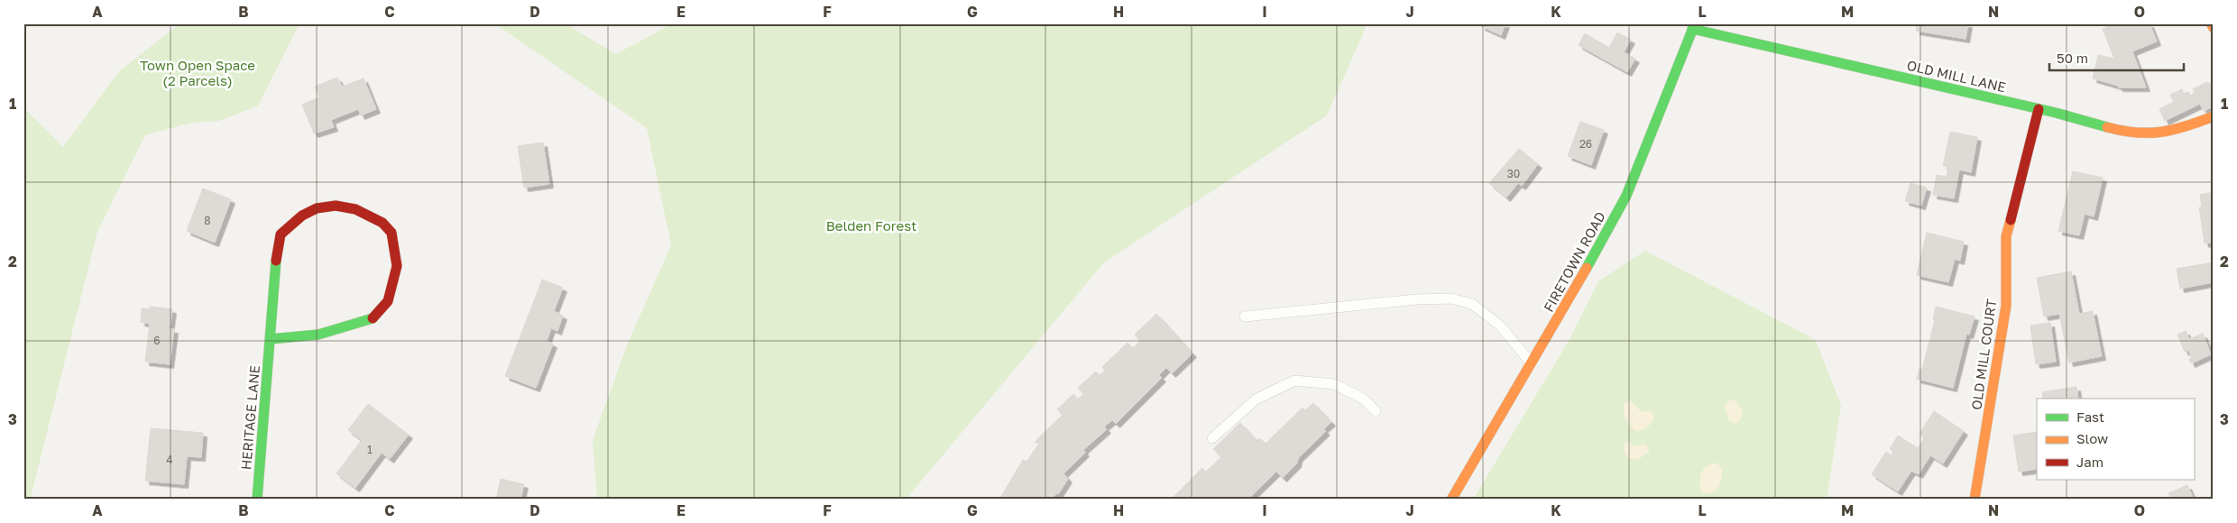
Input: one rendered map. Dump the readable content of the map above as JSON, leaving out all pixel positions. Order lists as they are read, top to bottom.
{
  "streets": {
    "street": [
      "OLD MILL LANE",
      "FIRETOWN ROAD",
      "OLD MILL COURT",
      "HERITAGE LANE"
    ]
  },
  "crossings": [
    ["OLD MILL LANE", "FIRETOWN ROAD"],
    ["OLD MILL LANE", "OLD MILL COURT"]
  ],
  "parks": ["Town Open Space (2 Parcels)", "Belden Forest"],
  "house_numbers": [
    "26",
    "30",
    "8",
    "6",
    "1",
    "4"
  ],
  "legend": ["Fast", "Slow", "Jam"],
  "scale_bar": "50 m",
  "grid": {
    "columns": [
      "A",
      "B",
      "C",
      "D",
      "E",
      "F",
      "G",
      "H",
      "I",
      "J",
      "K",
      "L",
      "M",
      "N",
      "O"
    ],
    "rows": ["1", "2", "3"]
  }
}
